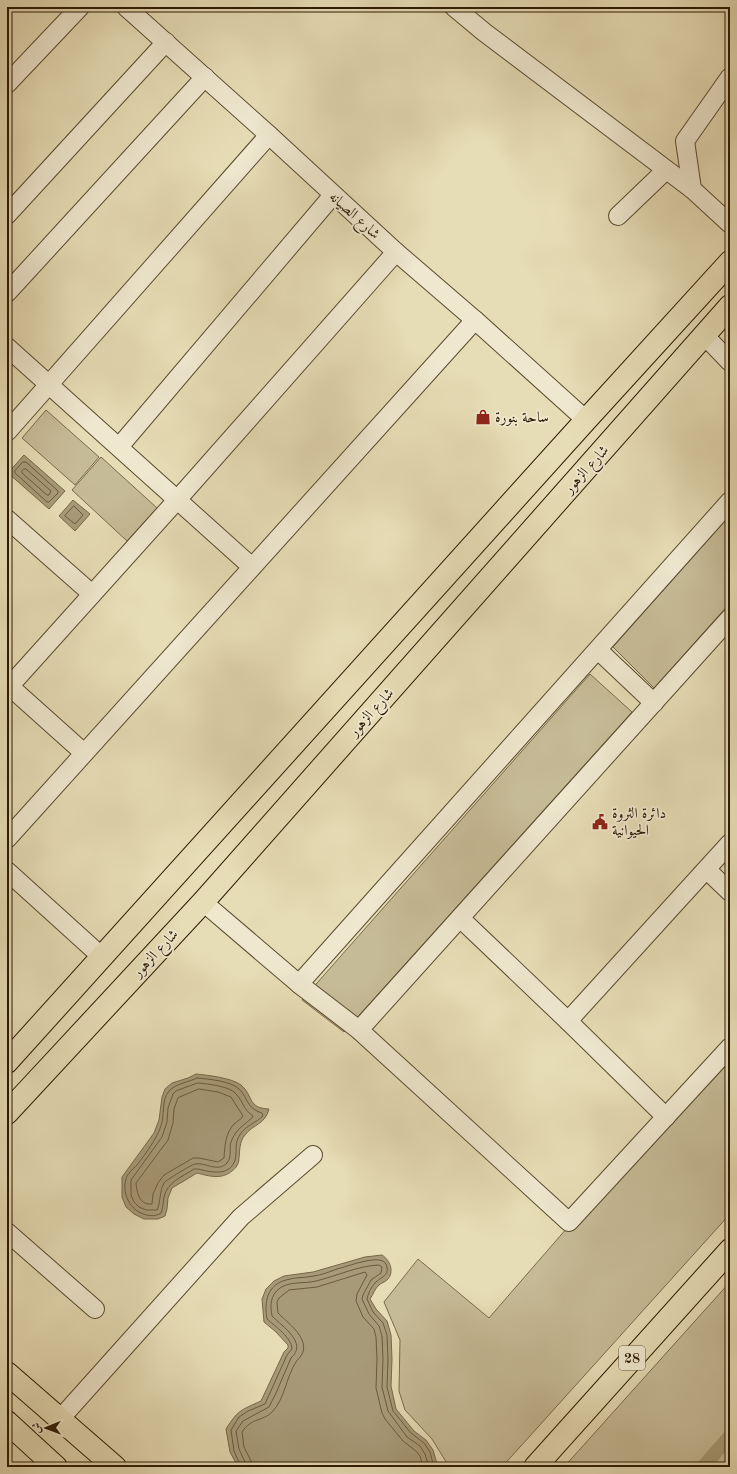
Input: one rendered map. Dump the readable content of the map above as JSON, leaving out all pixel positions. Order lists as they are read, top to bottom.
{
  "streets": {
    "main road": ["شارع الزهور", "28"],
    "street": ["شارع الصيانه"]
  },
  "places": {
    "shop": ["ساحة بنورة"],
    "public building": ["دائرة الثروة الحيوانية"]
  },
  "north": "left"
}
